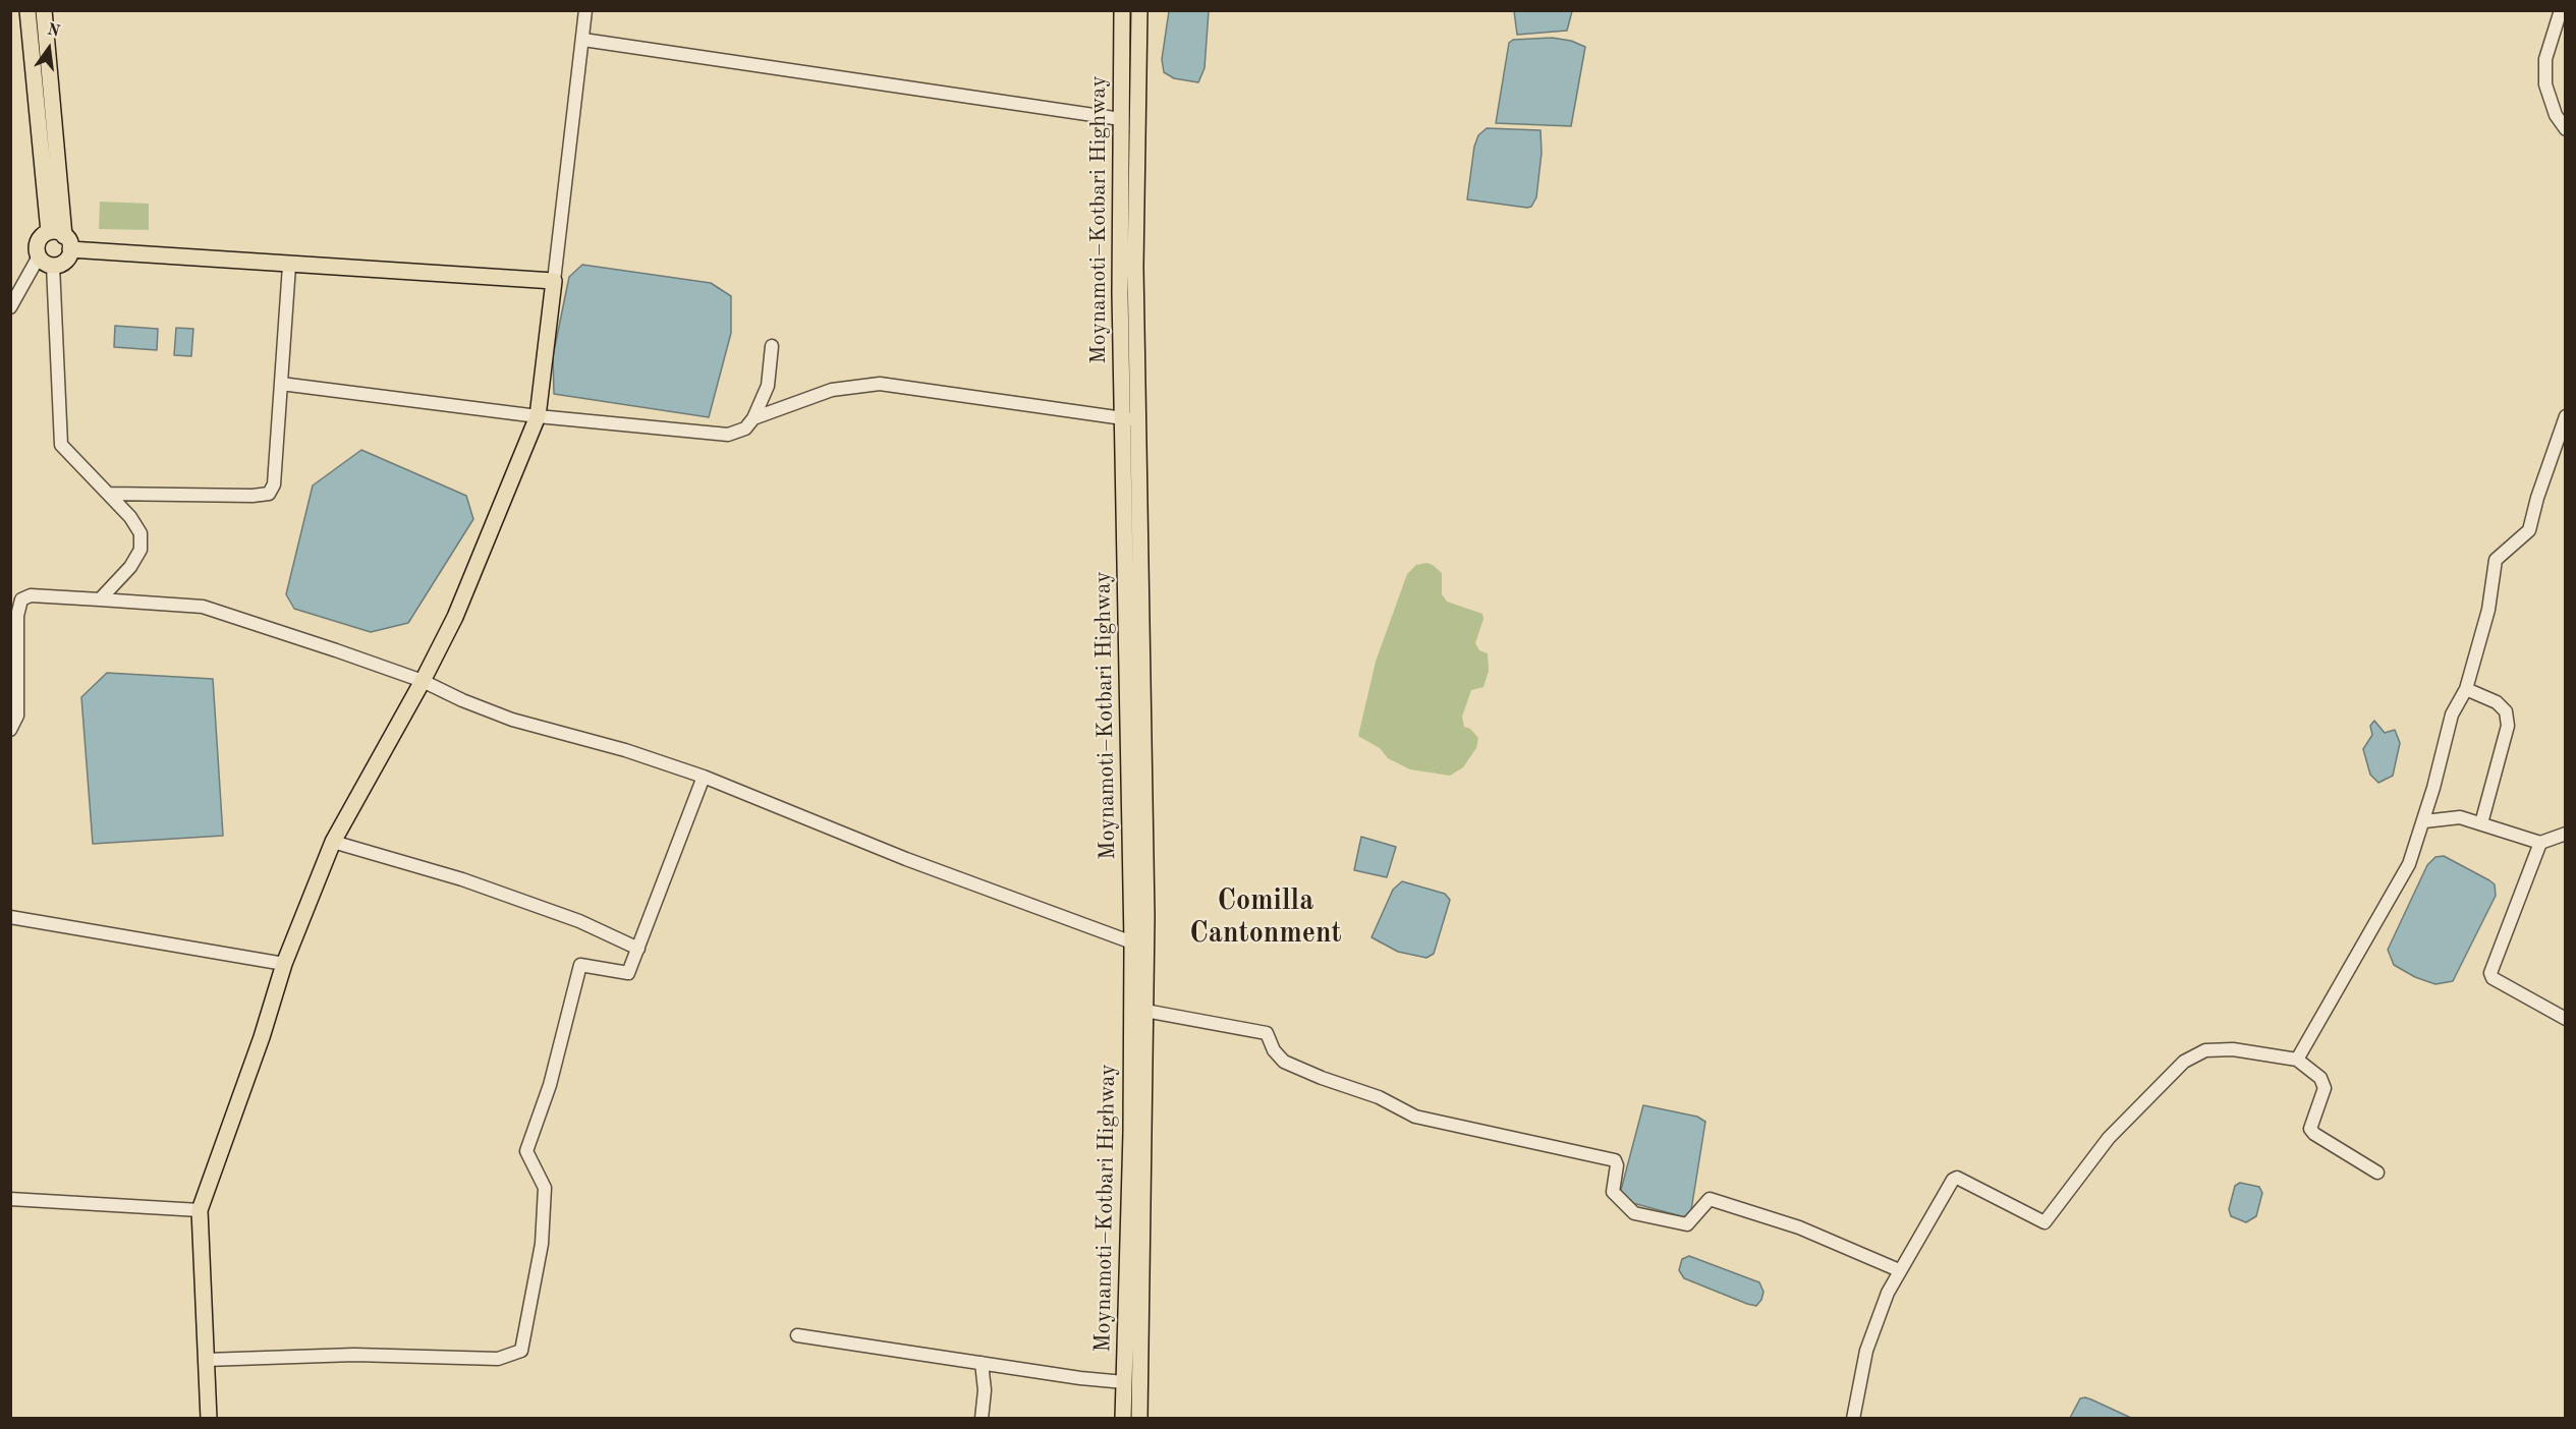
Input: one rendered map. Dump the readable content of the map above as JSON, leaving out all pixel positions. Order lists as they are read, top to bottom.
{
  "streets": {
    "main road": ["Moynamoti–Kotbari Highway"]
  },
  "districts": ["Comilla Cantonment"],
  "north": "top"
}
